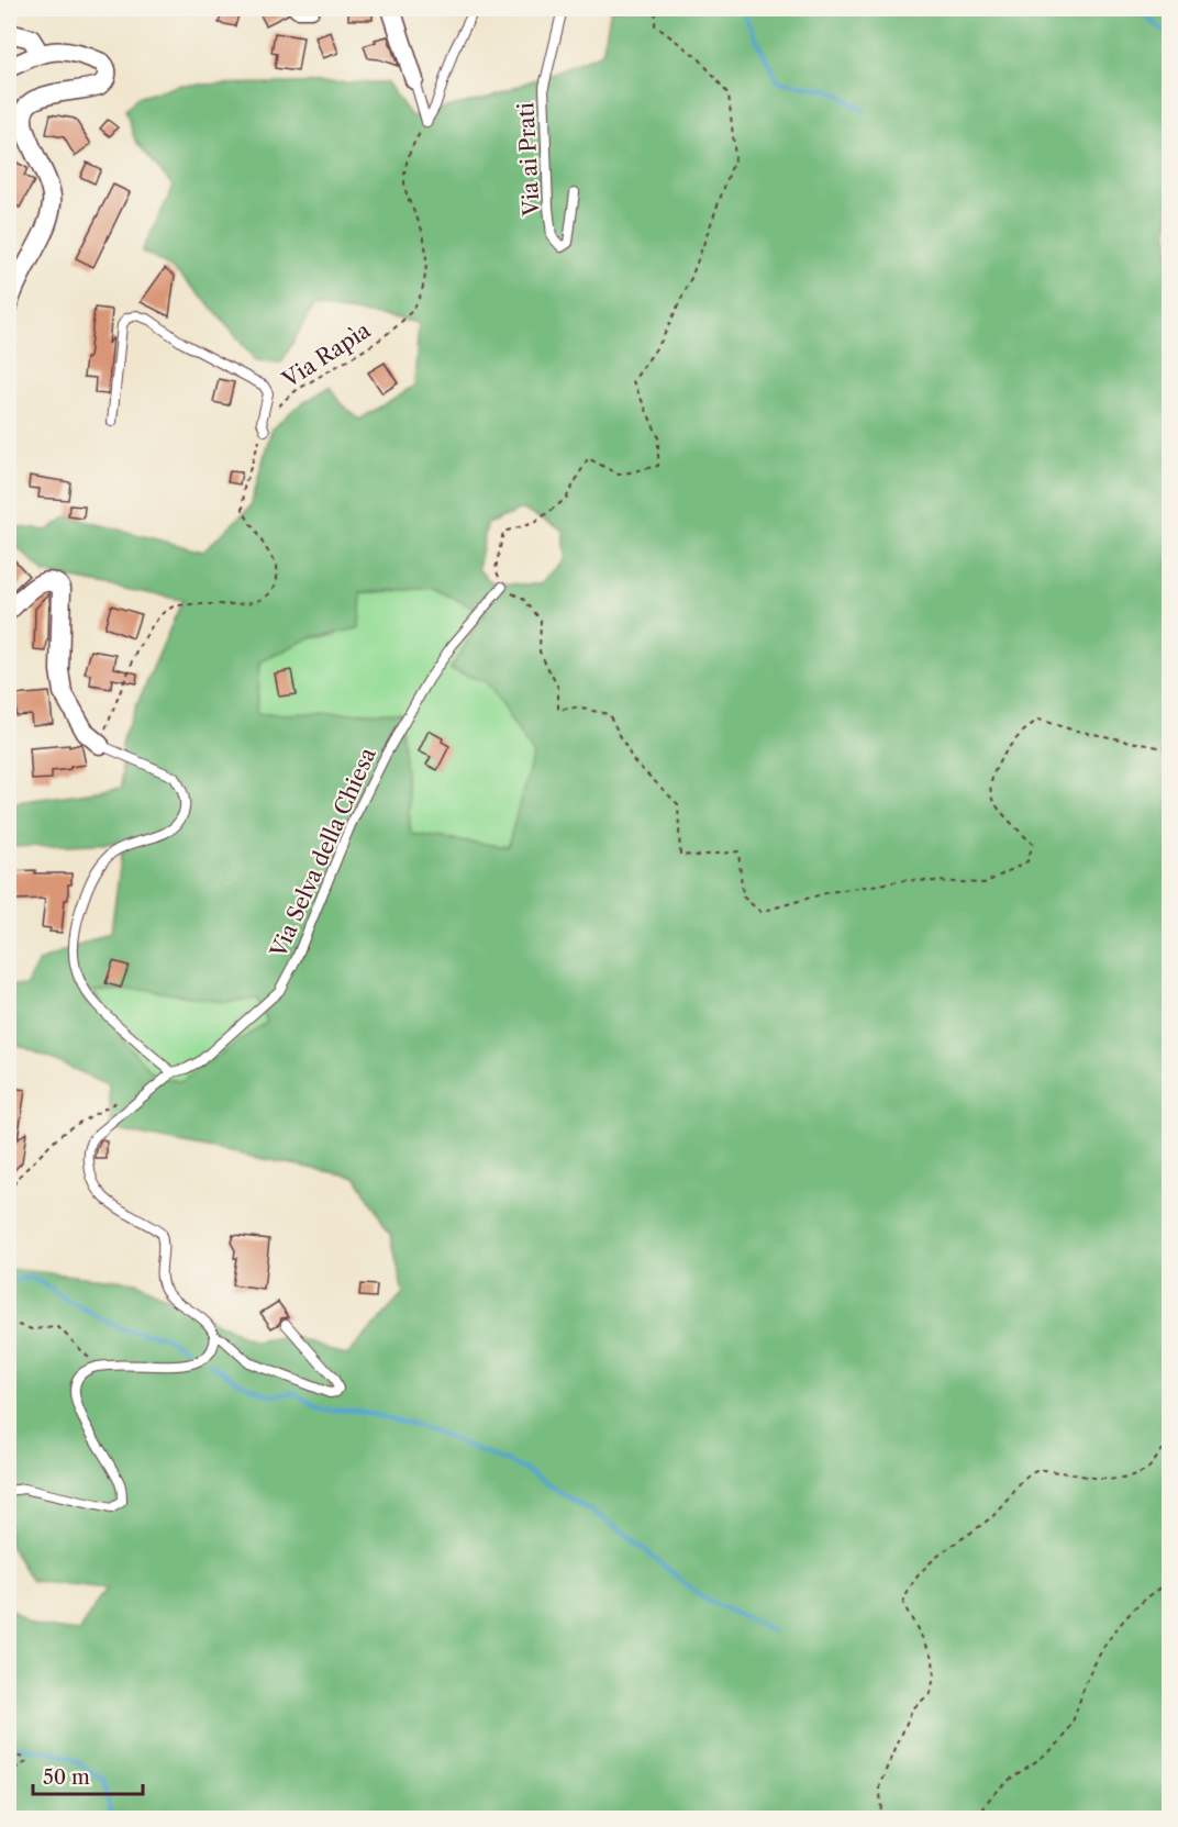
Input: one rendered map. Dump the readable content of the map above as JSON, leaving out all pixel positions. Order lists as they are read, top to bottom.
{
  "streets": {
    "lane": ["Via ai Prati", "Via Selva della Chiesa"],
    "path": ["Via Rapìa"]
  },
  "scale_bar": "50 m"
}
